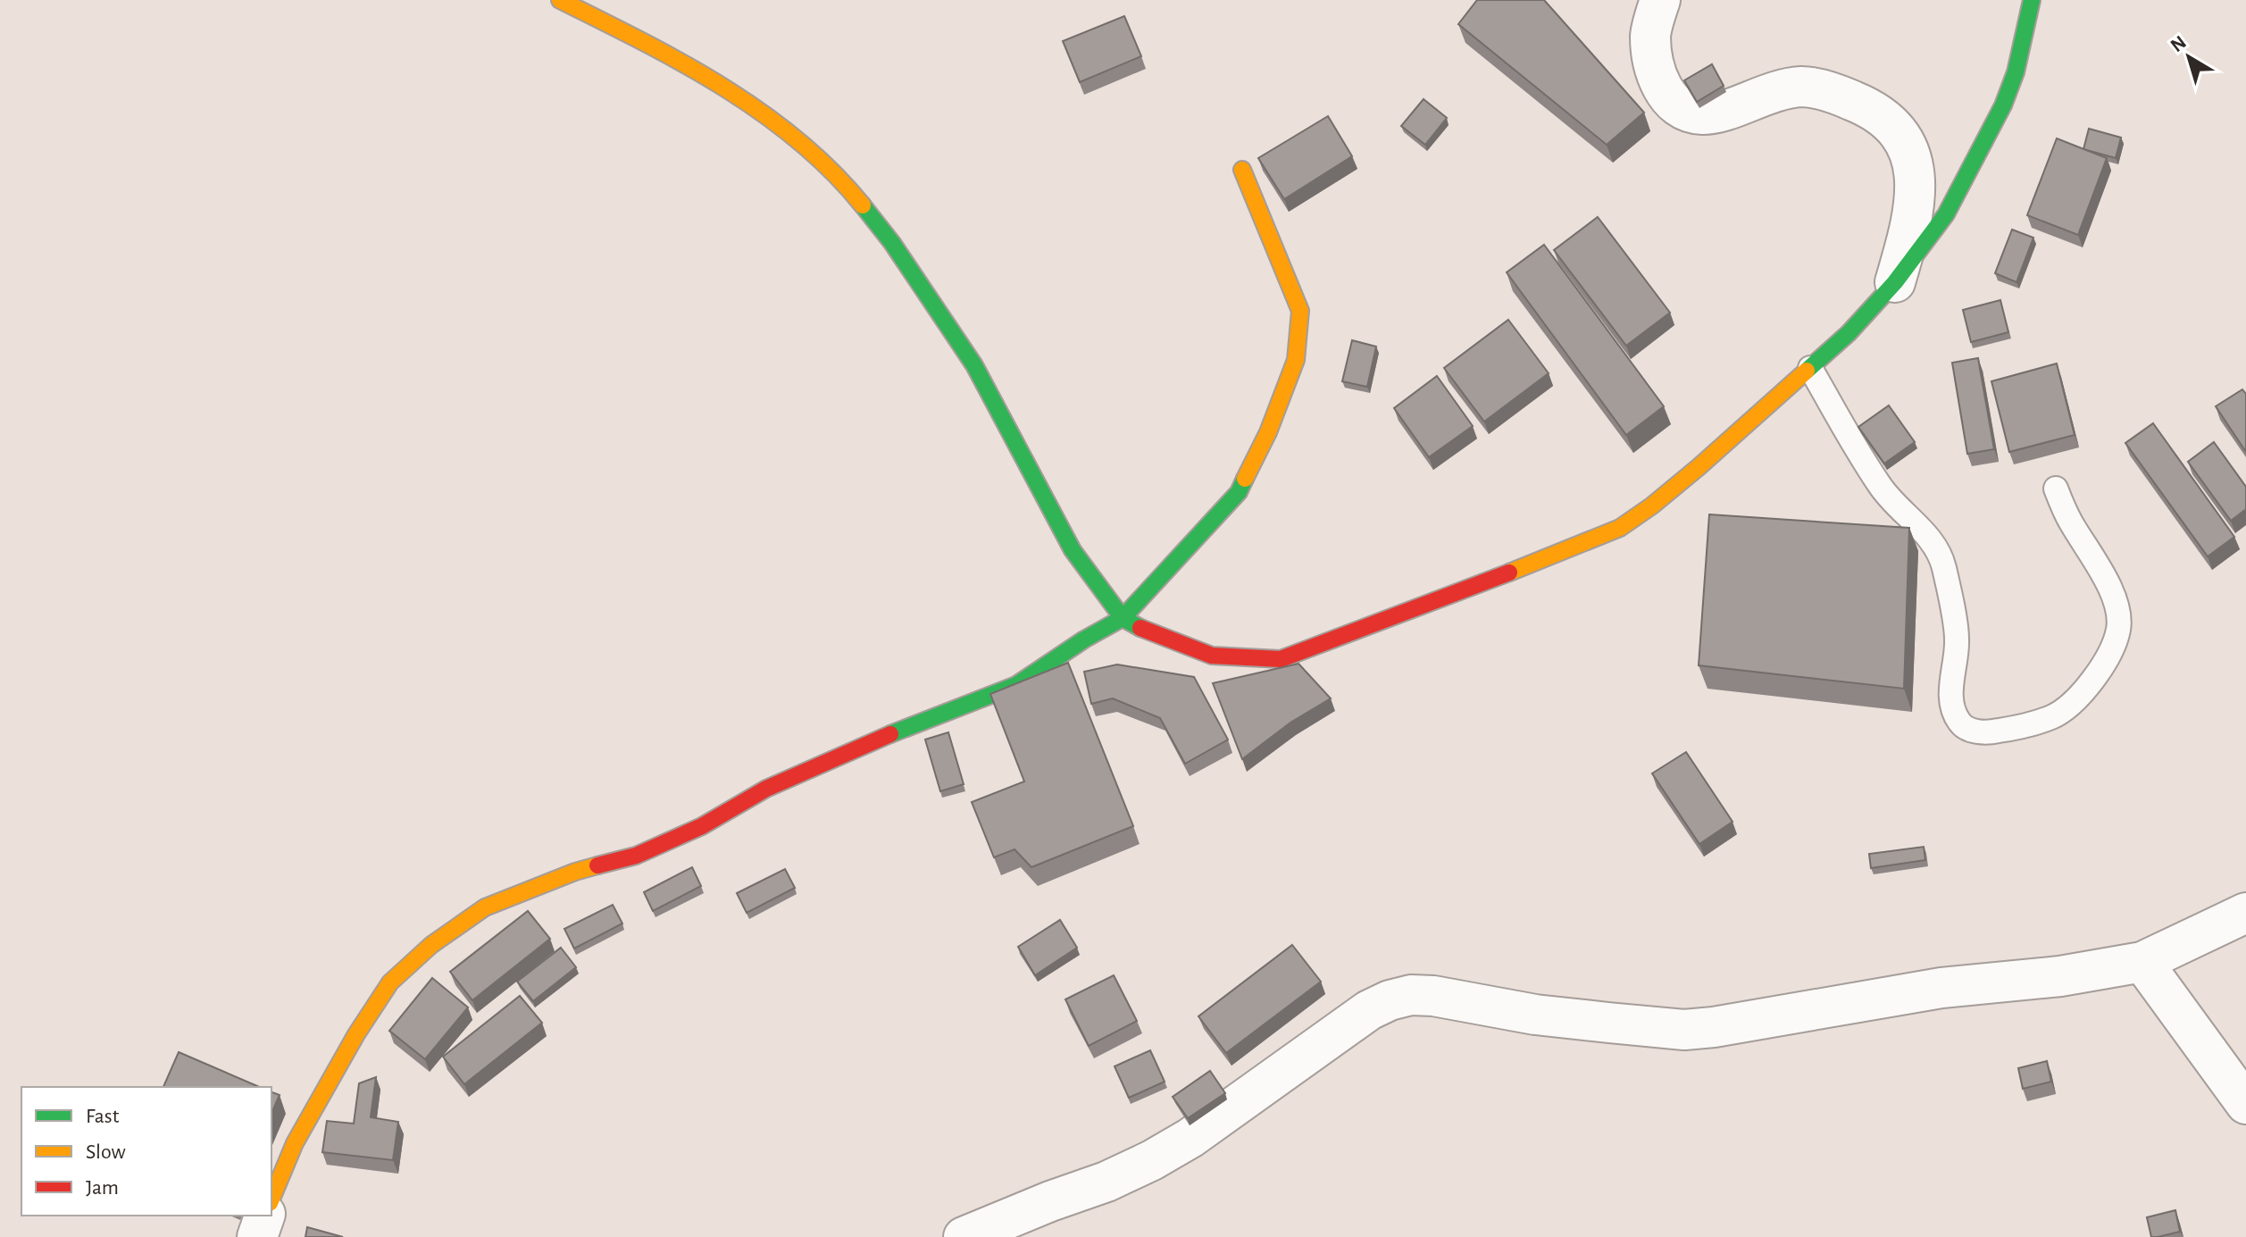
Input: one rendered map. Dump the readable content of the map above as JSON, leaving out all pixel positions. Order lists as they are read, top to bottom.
{
  "legend": ["Fast", "Slow", "Jam"],
  "north": "top left"
}
